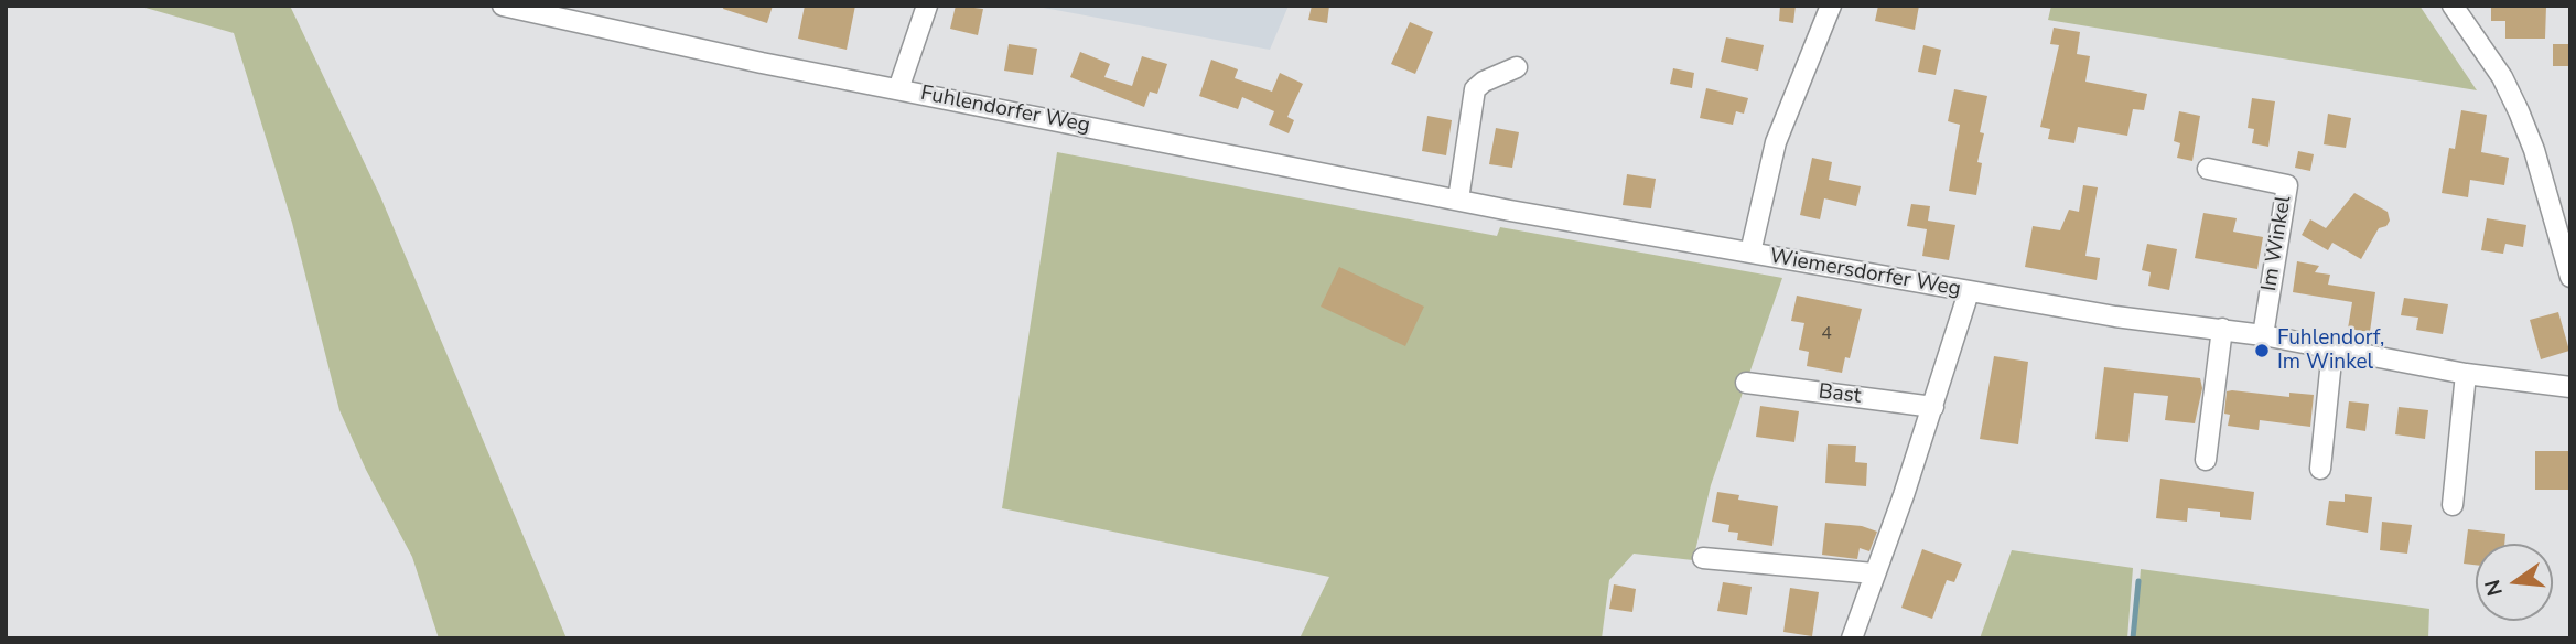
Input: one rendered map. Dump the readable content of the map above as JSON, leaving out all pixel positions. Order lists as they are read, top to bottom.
{
  "streets": {
    "street": [
      "Fuhlendorfer Weg",
      "Im Winkel",
      "Wiemersdorfer Weg",
      "Bast"
    ]
  },
  "crossings": [
    ["Fuhlendorfer Weg", "Wiemersdorfer Weg"],
    ["Im Winkel", "Wiemersdorfer Weg"]
  ],
  "places": ["Fuhlendorf, Im Winkel"],
  "house_numbers": ["4"],
  "north": "left"
}
